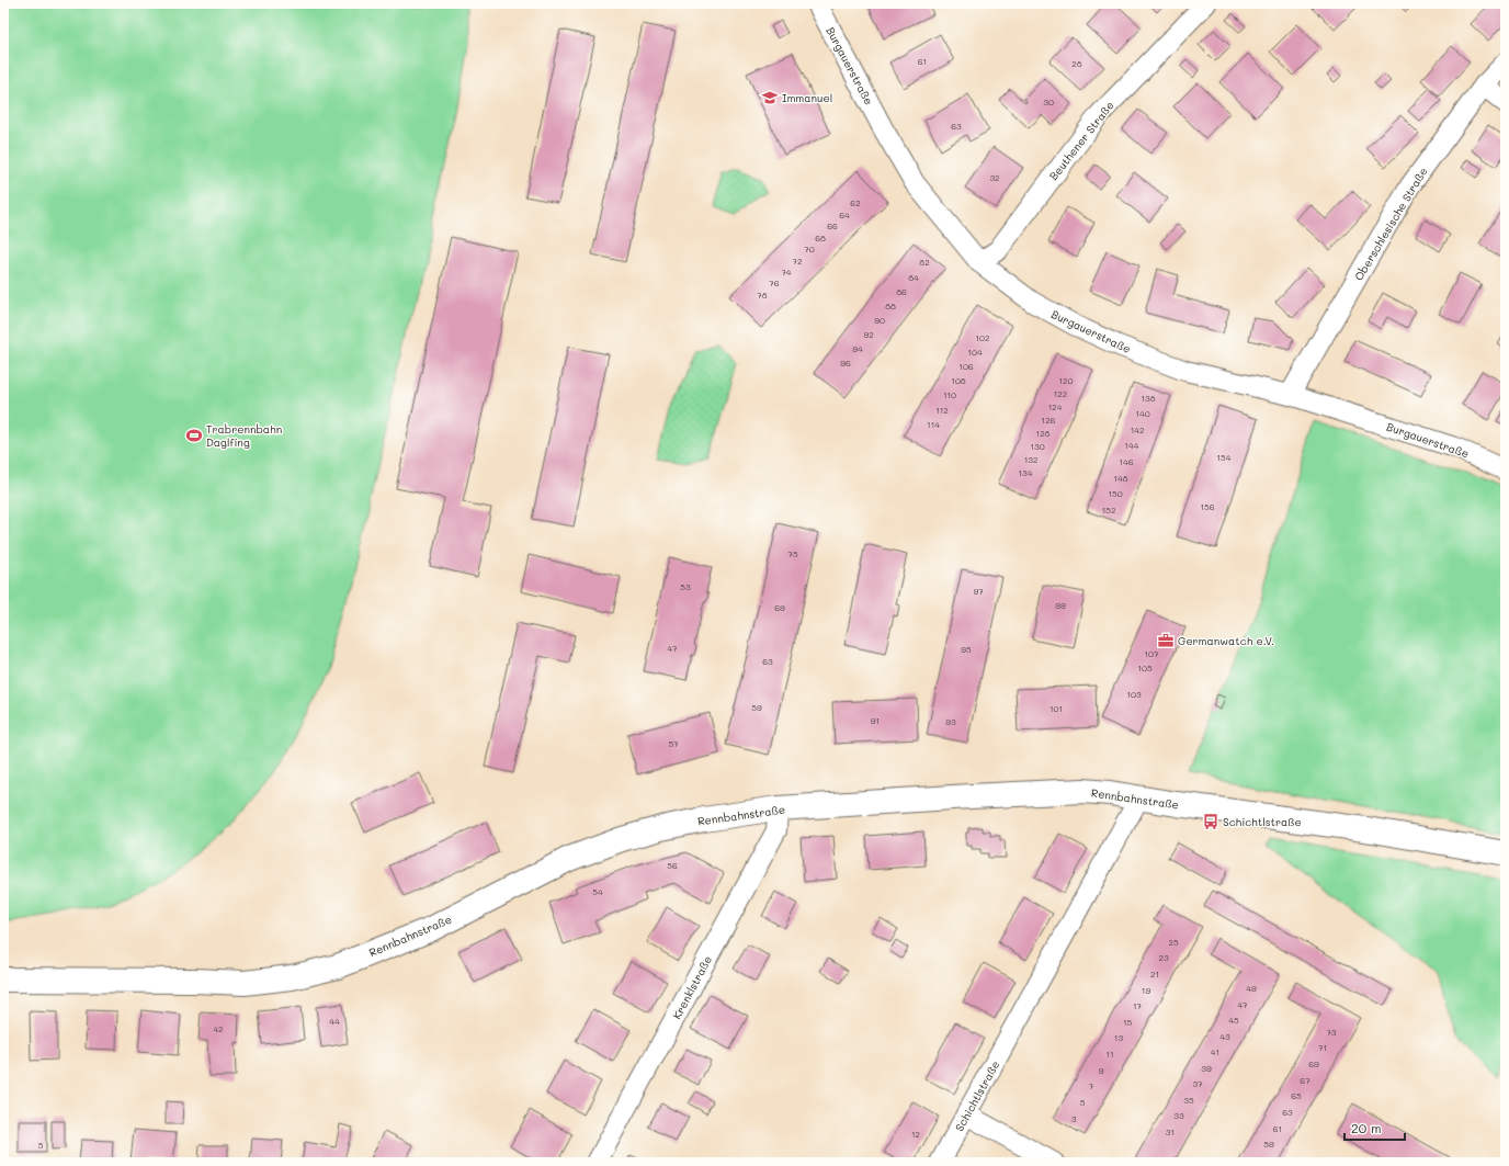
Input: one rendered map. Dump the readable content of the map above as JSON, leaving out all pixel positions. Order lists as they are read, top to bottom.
{
  "streets": {
    "street": [
      "Burgauerstraße",
      "Beuthener Straße",
      "Oberschlesische Straße",
      "Rennbahnstraße",
      "Krenklstraße",
      "Schichtlstraße"
    ]
  },
  "crossings": [
    ["Burgauerstraße", "Beuthener Straße"],
    ["Burgauerstraße", "Oberschlesische Straße"],
    ["Rennbahnstraße", "Krenklstraße"],
    ["Rennbahnstraße", "Schichtlstraße"]
  ],
  "places": {
    "school or university": ["Immanuel"],
    "sports": ["Trabrennbahn Daglfing"],
    "office": ["Germanwatch e.V."],
    "bus stop": ["Schichtlstraße"]
  },
  "house_numbers": [
    "61",
    "28",
    "30",
    "63",
    "32",
    "62",
    "64",
    "66",
    "68",
    "70",
    "72",
    "82",
    "74",
    "84",
    "76",
    "86",
    "78",
    "88",
    "90",
    "92",
    "102",
    "94",
    "104",
    "96",
    "106",
    "108",
    "120",
    "122",
    "110",
    "138",
    "124",
    "112",
    "140",
    "126",
    "114",
    "142",
    "128",
    "144",
    "130",
    "154",
    "132",
    "146",
    "134",
    "148",
    "150",
    "156",
    "152",
    "75",
    "53",
    "97",
    "99",
    "69",
    "47",
    "95",
    "107",
    "63",
    "105",
    "103",
    "59",
    "101",
    "91",
    "93",
    "57",
    "56",
    "54",
    "25",
    "23",
    "21",
    "49",
    "19",
    "47",
    "17",
    "45",
    "44",
    "15",
    "42",
    "73",
    "43",
    "13",
    "71",
    "41",
    "11",
    "69",
    "39",
    "9",
    "67",
    "37",
    "7",
    "65",
    "35",
    "5",
    "63",
    "33",
    "3",
    "61",
    "31",
    "12",
    "59",
    "5"
  ],
  "scale_bar": "20 m"
}
